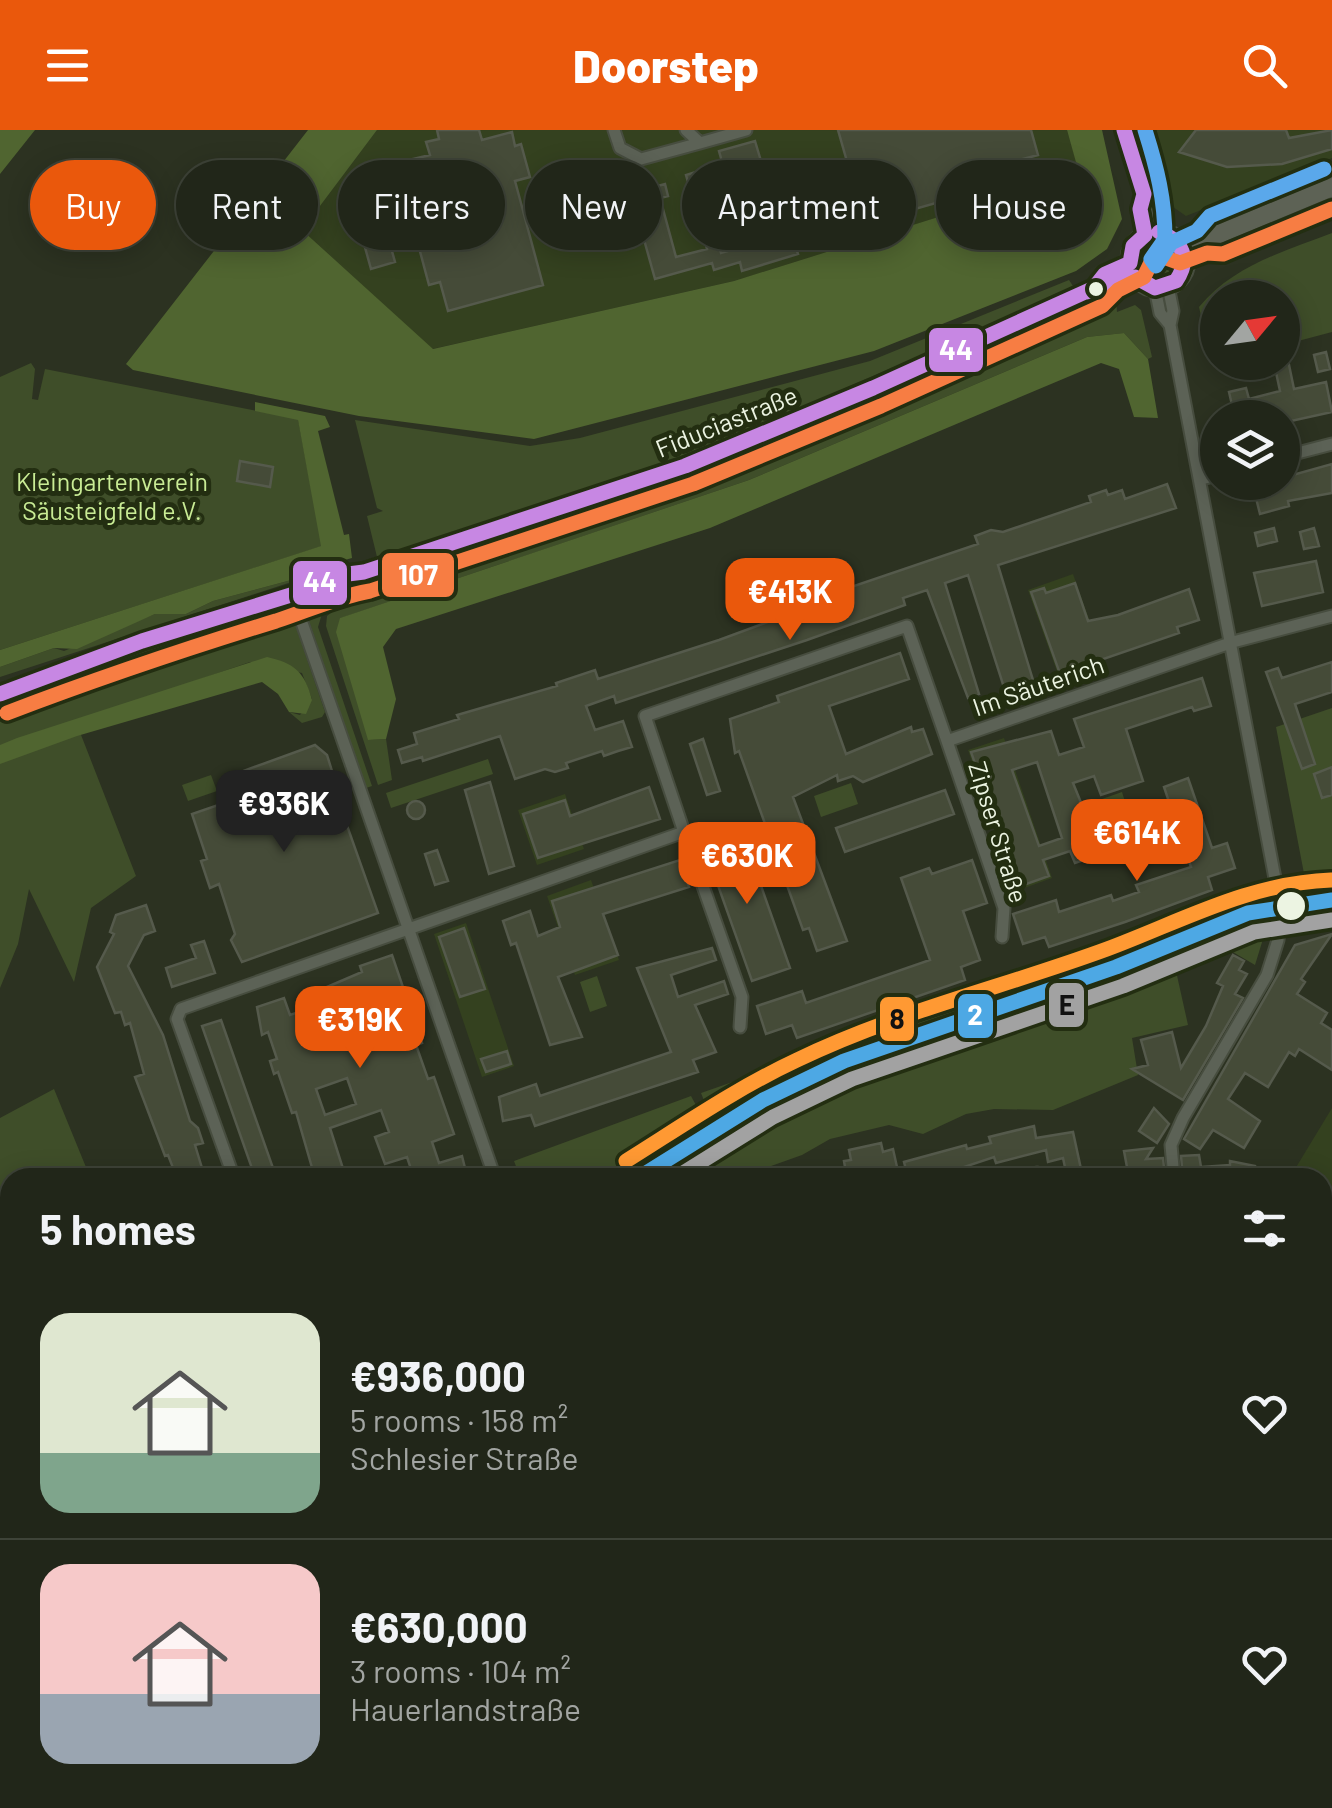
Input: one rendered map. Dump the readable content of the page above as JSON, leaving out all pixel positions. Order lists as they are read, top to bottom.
{
  "streets": {
    "main road": ["Fiduciastraße"],
    "street": ["Im Säuterich", "Zipser Straße"]
  },
  "crossings": [
    ["Im Säuterich", "Zipser Straße"]
  ],
  "parks": ["Kleingartenverein Säusteigfeld e.V."],
  "lines": [
    "transit line 44",
    "transit line 107",
    "transit line 8",
    "transit line 2",
    "transit line E"
  ],
  "north": "top right",
  "page": {
    "header": "Doorstep",
    "chip": [
      "Buy",
      "Rent",
      "Filters",
      "New",
      "Apartment",
      "House"
    ],
    "price": [
      "€413K",
      "€936K",
      "€614K",
      "€630K",
      "€319K"
    ],
    "heading": "5 homes",
    "list": [
      {
        "name": "€936,000",
        "note": "5 rooms · 158 m² · Schlesier Straße"
      },
      {
        "name": "€630,000",
        "note": "3 rooms · 104 m² · Hauerlandstraße"
      }
    ]
  }
}
